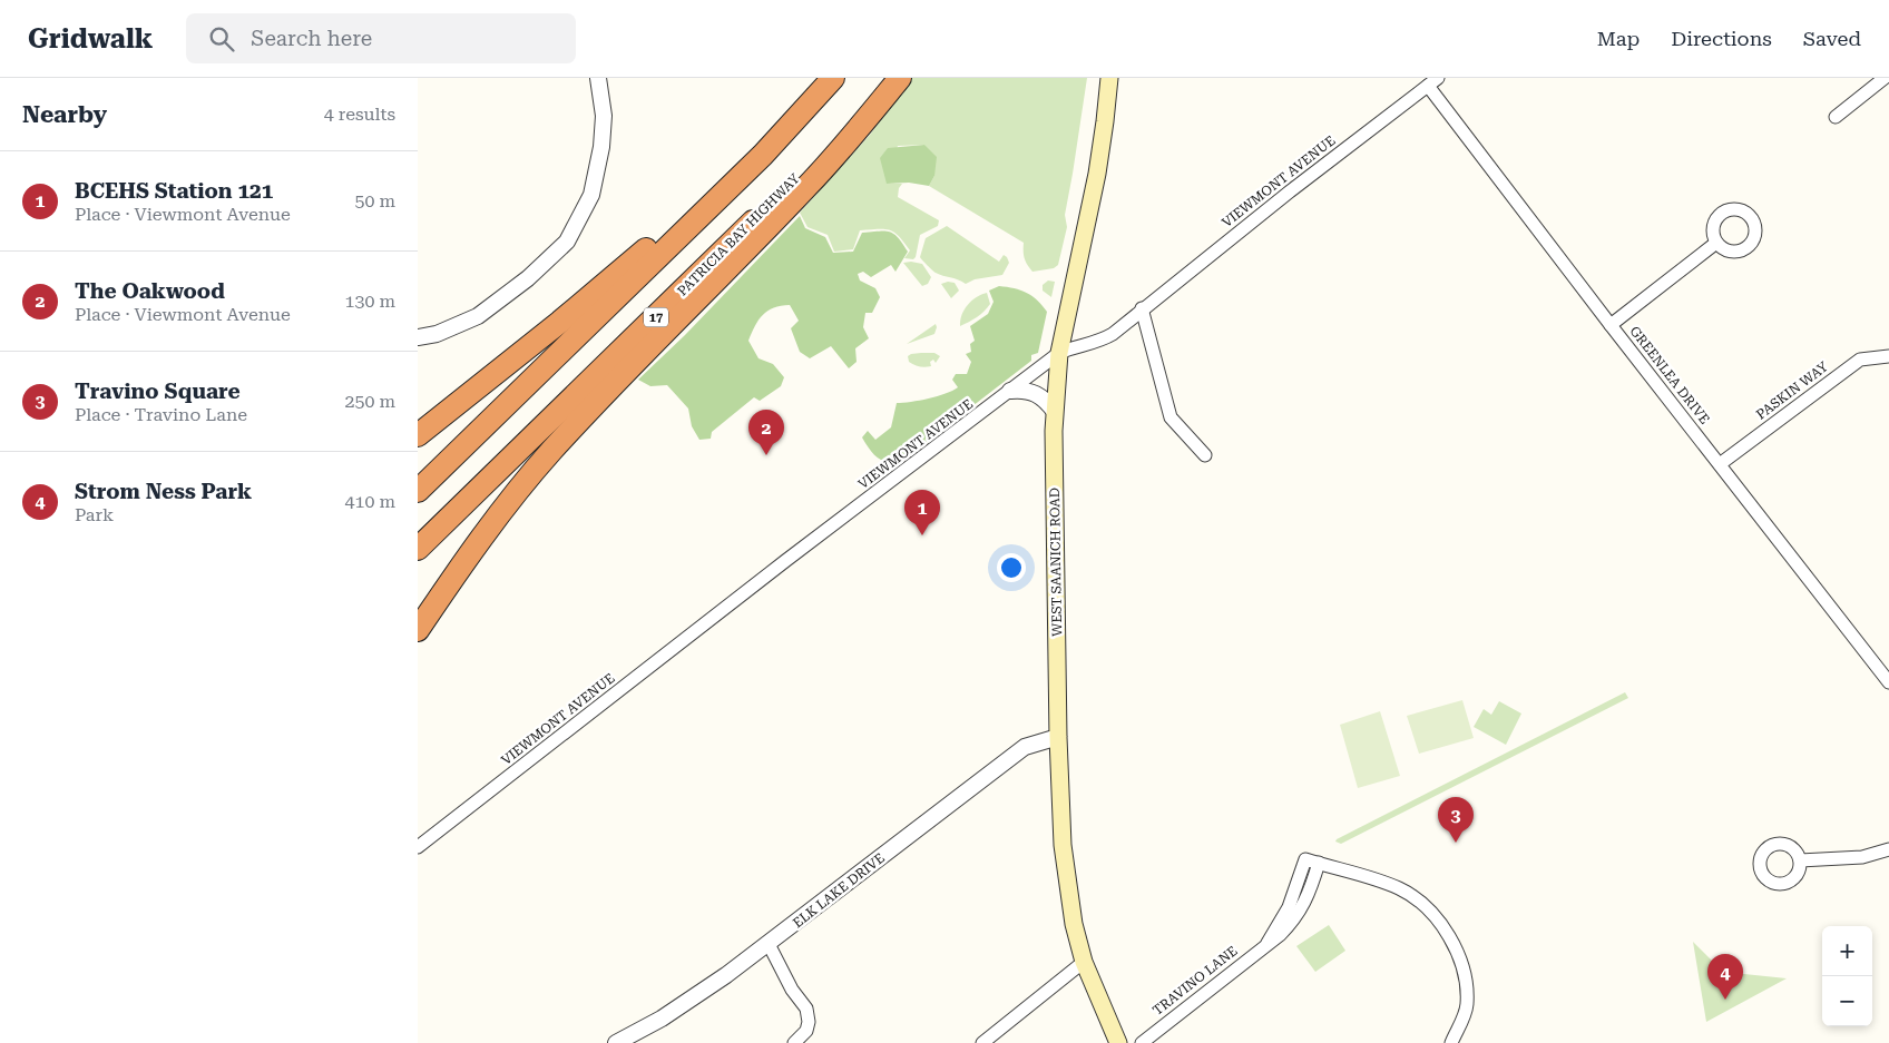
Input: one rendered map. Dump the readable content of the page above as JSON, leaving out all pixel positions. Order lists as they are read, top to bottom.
{
  "streets": {
    "highway": ["PATRICIA BAY HIGHWAY", "17"],
    "main road": ["WEST SAANICH ROAD"],
    "street": [
      "VIEWMONT AVENUE",
      "GREENLEA DRIVE",
      "PASKIN WAY",
      "ELK LAKE DRIVE",
      "TRAVINO LANE"
    ]
  },
  "crossings": [
    ["VIEWMONT AVENUE", "GREENLEA DRIVE"],
    ["VIEWMONT AVENUE", "WEST SAANICH ROAD"],
    ["GREENLEA DRIVE", "PASKIN WAY"],
    ["WEST SAANICH ROAD", "ELK LAKE DRIVE"]
  ],
  "page": {
    "header": "Gridwalk",
    "search": "Search here",
    "nav": ["Map", "Directions", "Saved"],
    "heading": ["Nearby", "4 results"],
    "list": [
      {
        "mark": "1",
        "name": "BCEHS Station 121",
        "note": "Place · Viewmont Avenue",
        "value": "50 m"
      },
      {
        "mark": "2",
        "name": "The Oakwood",
        "note": "Place · Viewmont Avenue",
        "value": "130 m"
      },
      {
        "mark": "3",
        "name": "Travino Square",
        "note": "Place · Travino Lane",
        "value": "250 m"
      },
      {
        "mark": "4",
        "name": "Strom Ness Park",
        "note": "Park",
        "value": "410 m"
      }
    ],
    "pins": [
      "2",
      "1",
      "3",
      "4"
    ],
    "map_buttons": ["+", "−"]
  }
}
